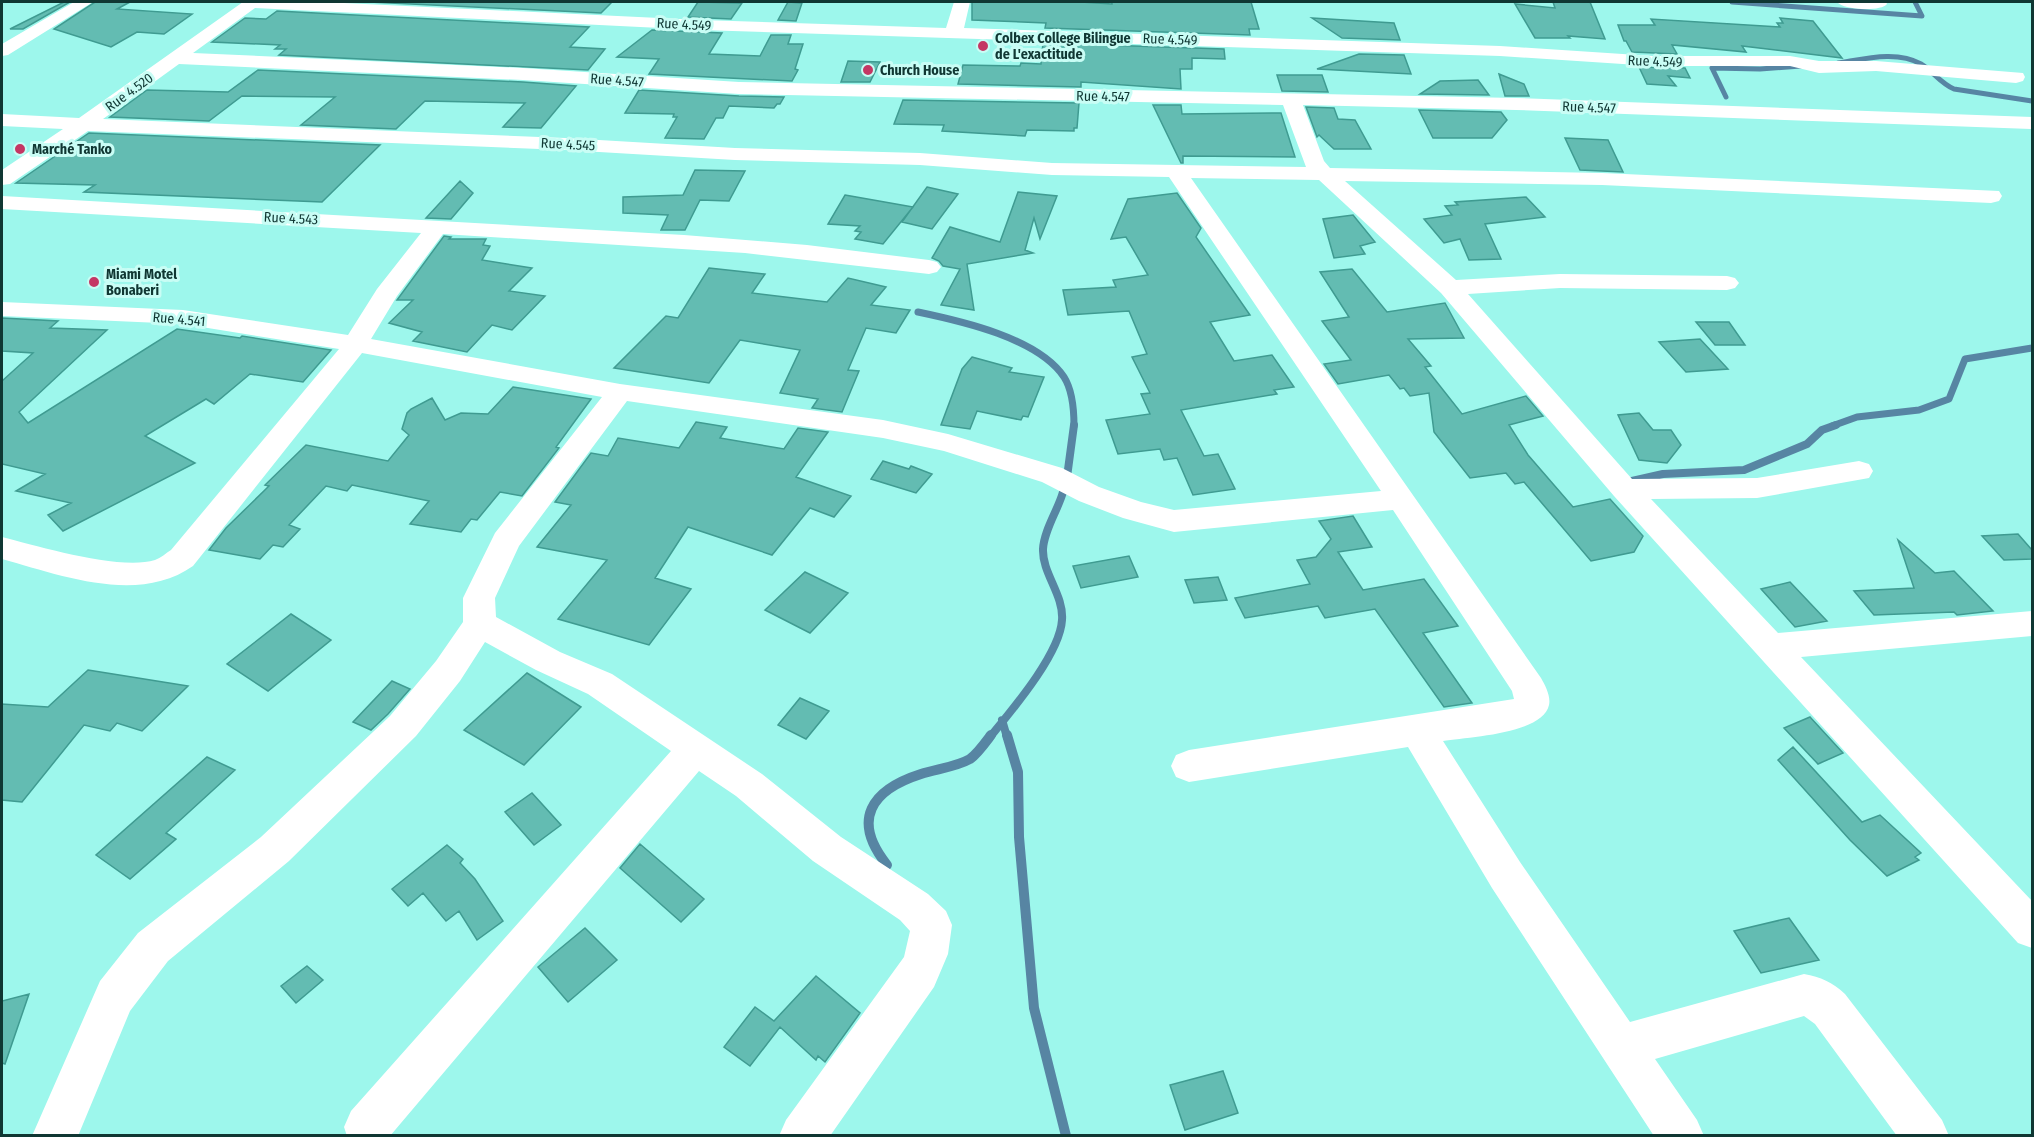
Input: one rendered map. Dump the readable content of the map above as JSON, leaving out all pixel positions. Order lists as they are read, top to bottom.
{
  "streets": {
    "street": [
      "Rue 4.549",
      "Rue 4.547",
      "Rue 4.520",
      "Rue 4.545",
      "Rue 4.543",
      "Rue 4.541"
    ]
  },
  "crossings": [
    ["Rue 4.549", "Rue 4.520"],
    ["Rue 4.547", "Rue 4.520"],
    ["Rue 4.520", "Rue 4.545"]
  ],
  "places": [
    "Colbex College Bilingue de L'exactitude",
    "Church House",
    "Marché Tanko",
    "Miami Motel Bonaberi"
  ]
}
